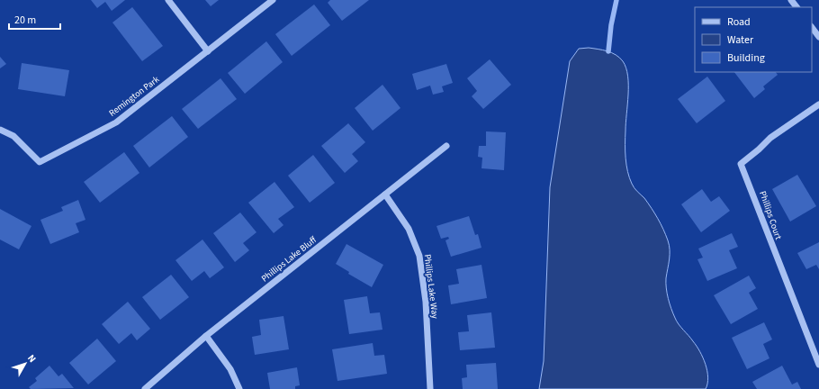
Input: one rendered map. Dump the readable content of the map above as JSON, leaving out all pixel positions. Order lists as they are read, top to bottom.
{
  "streets": {
    "street": [
      "Remington Park",
      "Phillips Court",
      "Phillips Lake Bluff",
      "Phillips Lake Way"
    ]
  },
  "crossings": [
    ["Phillips Lake Bluff", "Phillips Lake Way"]
  ],
  "legend": ["Road", "Water", "Building"],
  "scale_bar": "20 m",
  "north": "top right"
}
